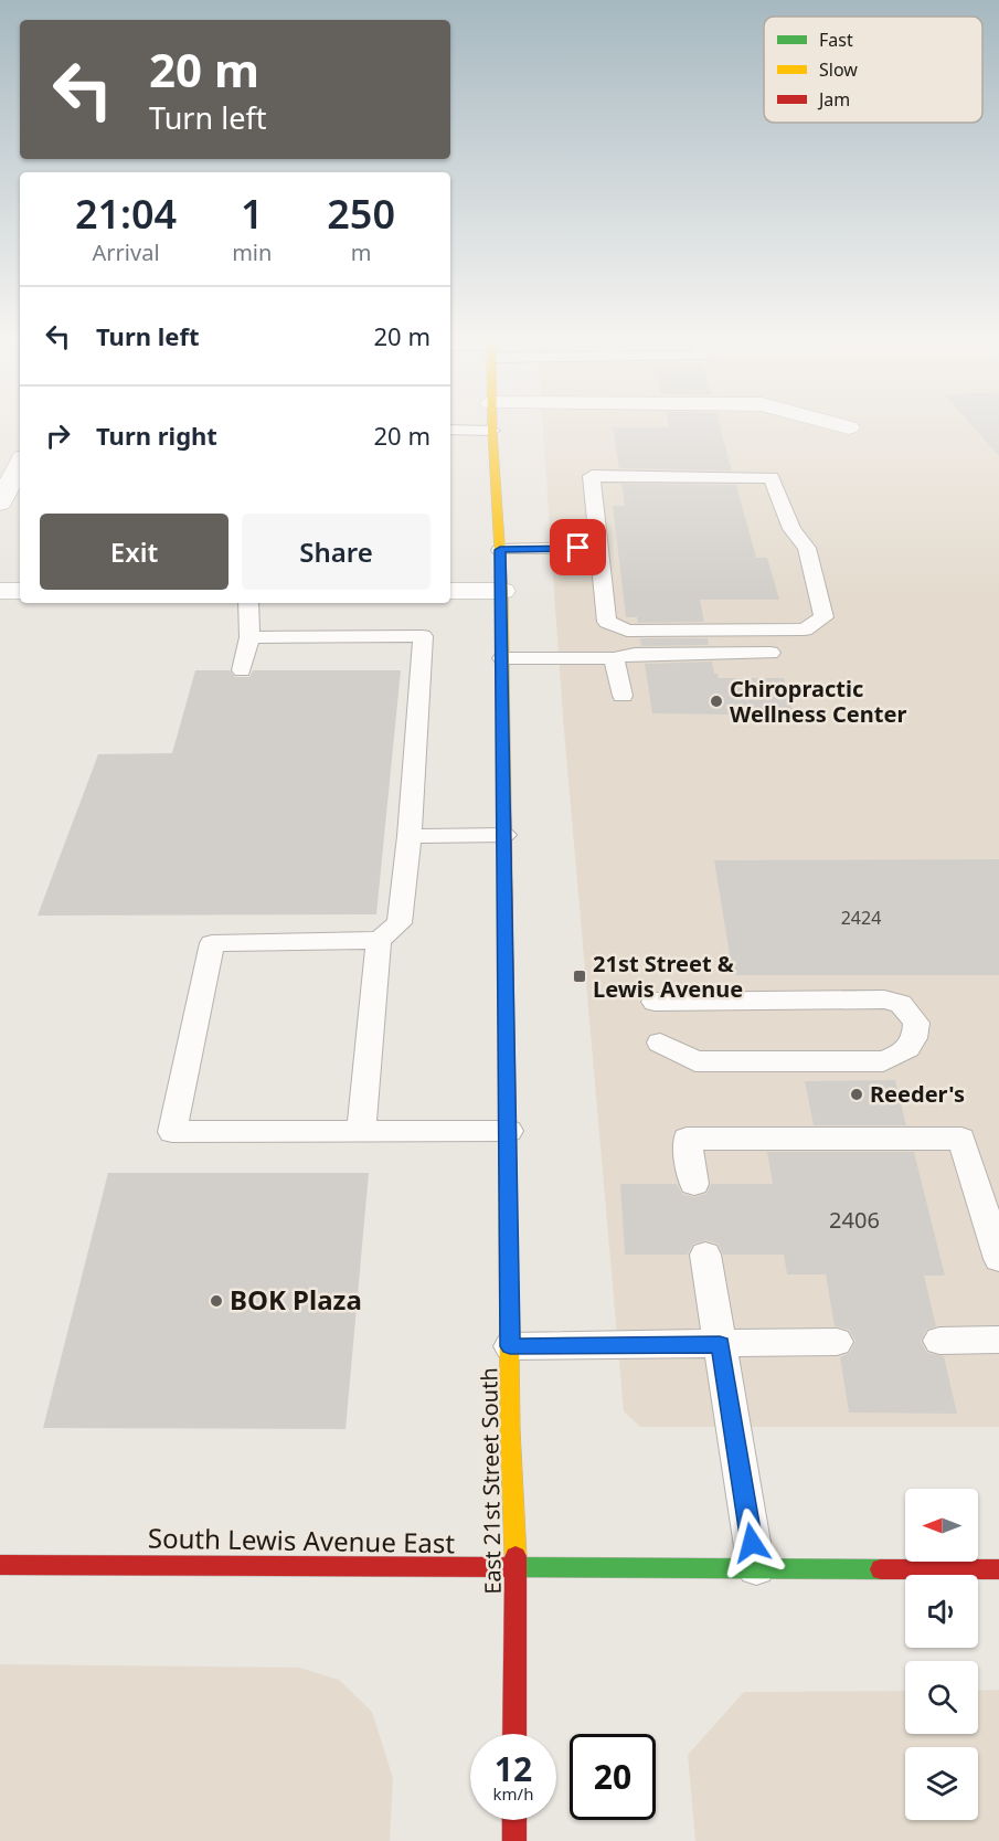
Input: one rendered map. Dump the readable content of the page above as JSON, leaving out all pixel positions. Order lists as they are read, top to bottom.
{
  "streets": {
    "main road": ["East 21st Street South", "South Lewis Avenue East"]
  },
  "crossings": [
    ["East 21st Street South", "South Lewis Avenue East"]
  ],
  "places": {
    "other": ["Chiropractic Wellness Center", "Reeder's", "BOK Plaza"],
    "transit": ["21st Street & Lewis Avenue"]
  },
  "house_numbers": ["2424", "2406"],
  "legend": ["Fast", "Slow", "Jam"],
  "north": "left",
  "page": {
    "turn": ["20 m", "Turn left"],
    "eta": [
      "21:04",
      "Arrival",
      "1",
      "min",
      "250",
      "m"
    ],
    "list": [
      {
        "name": "Turn left",
        "value": "20 m"
      },
      {
        "name": "Turn right",
        "value": "20 m"
      }
    ],
    "buttons": ["Exit", "Share"],
    "speed": "12 km/h",
    "limit": "20"
  }
}
